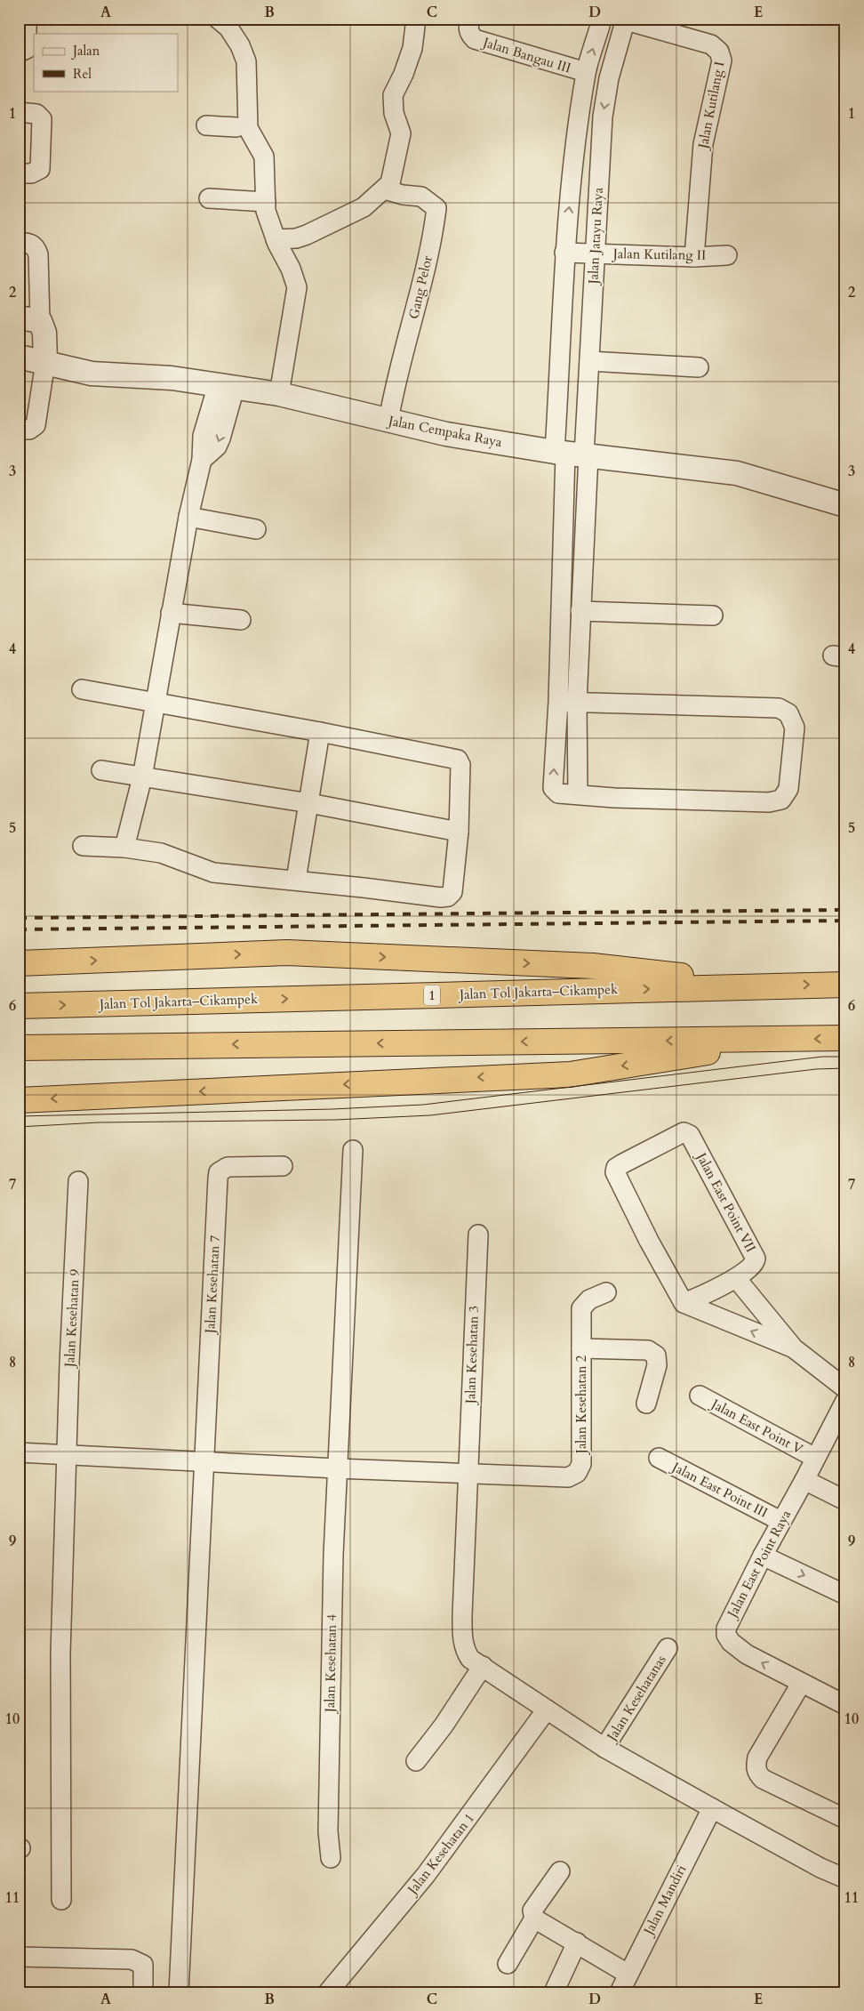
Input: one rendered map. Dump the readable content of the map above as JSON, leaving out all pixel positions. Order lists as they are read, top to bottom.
{
  "streets": {
    "highway": ["Jalan Tol Jakarta–Cikampek", "1"],
    "street": [
      "Jalan Bangau III",
      "Jalan Kutilang I",
      "Jalan Jatayu Raya",
      "Jalan Kutilang II",
      "Gang Pelor",
      "Jalan Cempaka Raya",
      "Jalan East Point VII",
      "Jalan Kesehatan 7",
      "Jalan Kesehatan 9",
      "Jalan Kesehatan 3",
      "Jalan Kesehatan 2",
      "Jalan East Point V",
      "Jalan East Point III",
      "Jalan East Point Raya",
      "Jalan Kesehatan 4",
      "Jalan Kesehatanas",
      "Jalan Kesehatan 1",
      "Jalan Mandiri"
    ]
  },
  "crossings": [
    ["Jalan Bangau III", "Jalan Jatayu Raya"],
    ["Jalan Kutilang I", "Jalan Jatayu Raya"],
    ["Jalan Kutilang I", "Jalan Kutilang II"],
    ["Jalan Jatayu Raya", "Jalan Kutilang II"],
    ["Jalan Jatayu Raya", "Jalan Cempaka Raya"],
    ["Gang Pelor", "Jalan Cempaka Raya"],
    ["Jalan Kesehatan 7", "Jalan Kesehatan 2"],
    ["Jalan Kesehatan 9", "Jalan Kesehatan 2"],
    ["Jalan Kesehatan 3", "Jalan Kesehatan 2"],
    ["Jalan Kesehatan 3", "Jalan Kesehatanas"],
    ["Jalan Kesehatan 3", "Jalan Kesehatan 1"],
    ["Jalan Kesehatan 3", "Jalan Mandiri"],
    ["Jalan Kesehatan 2", "Jalan Kesehatan 4"],
    ["Jalan East Point V", "Jalan East Point Raya"],
    ["Jalan East Point III", "Jalan East Point Raya"]
  ],
  "legend": ["Jalan", "Rel"],
  "grid": {
    "columns": [
      "A",
      "B",
      "C",
      "D",
      "E"
    ],
    "rows": [
      "1",
      "2",
      "3",
      "4",
      "5",
      "6",
      "7",
      "8",
      "9",
      "10",
      "11"
    ]
  }
}
